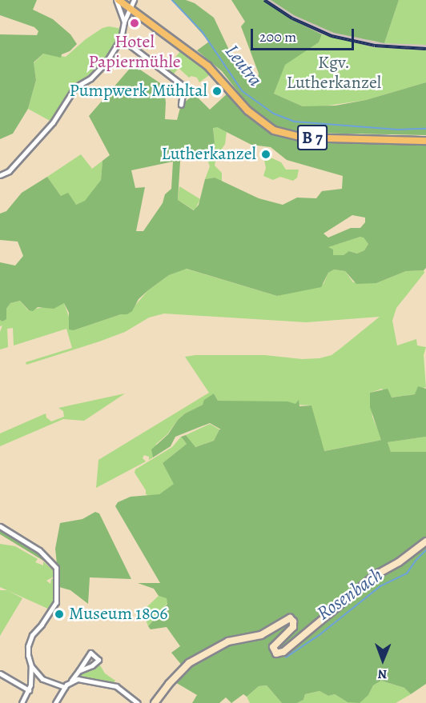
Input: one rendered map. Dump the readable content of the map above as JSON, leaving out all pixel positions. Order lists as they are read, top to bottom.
{
  "streets": {
    "main road": ["B 7"]
  },
  "water": ["Leutra", "Rosenbach"],
  "parks": ["Kgv. Lutherkanzel"],
  "places": [
    "Hotel Papiermühle",
    "Pumpwerk Mühltal",
    "Lutherkanzel",
    "Museum 1806"
  ],
  "scale_bar": "200 m",
  "north": "bottom"
}
